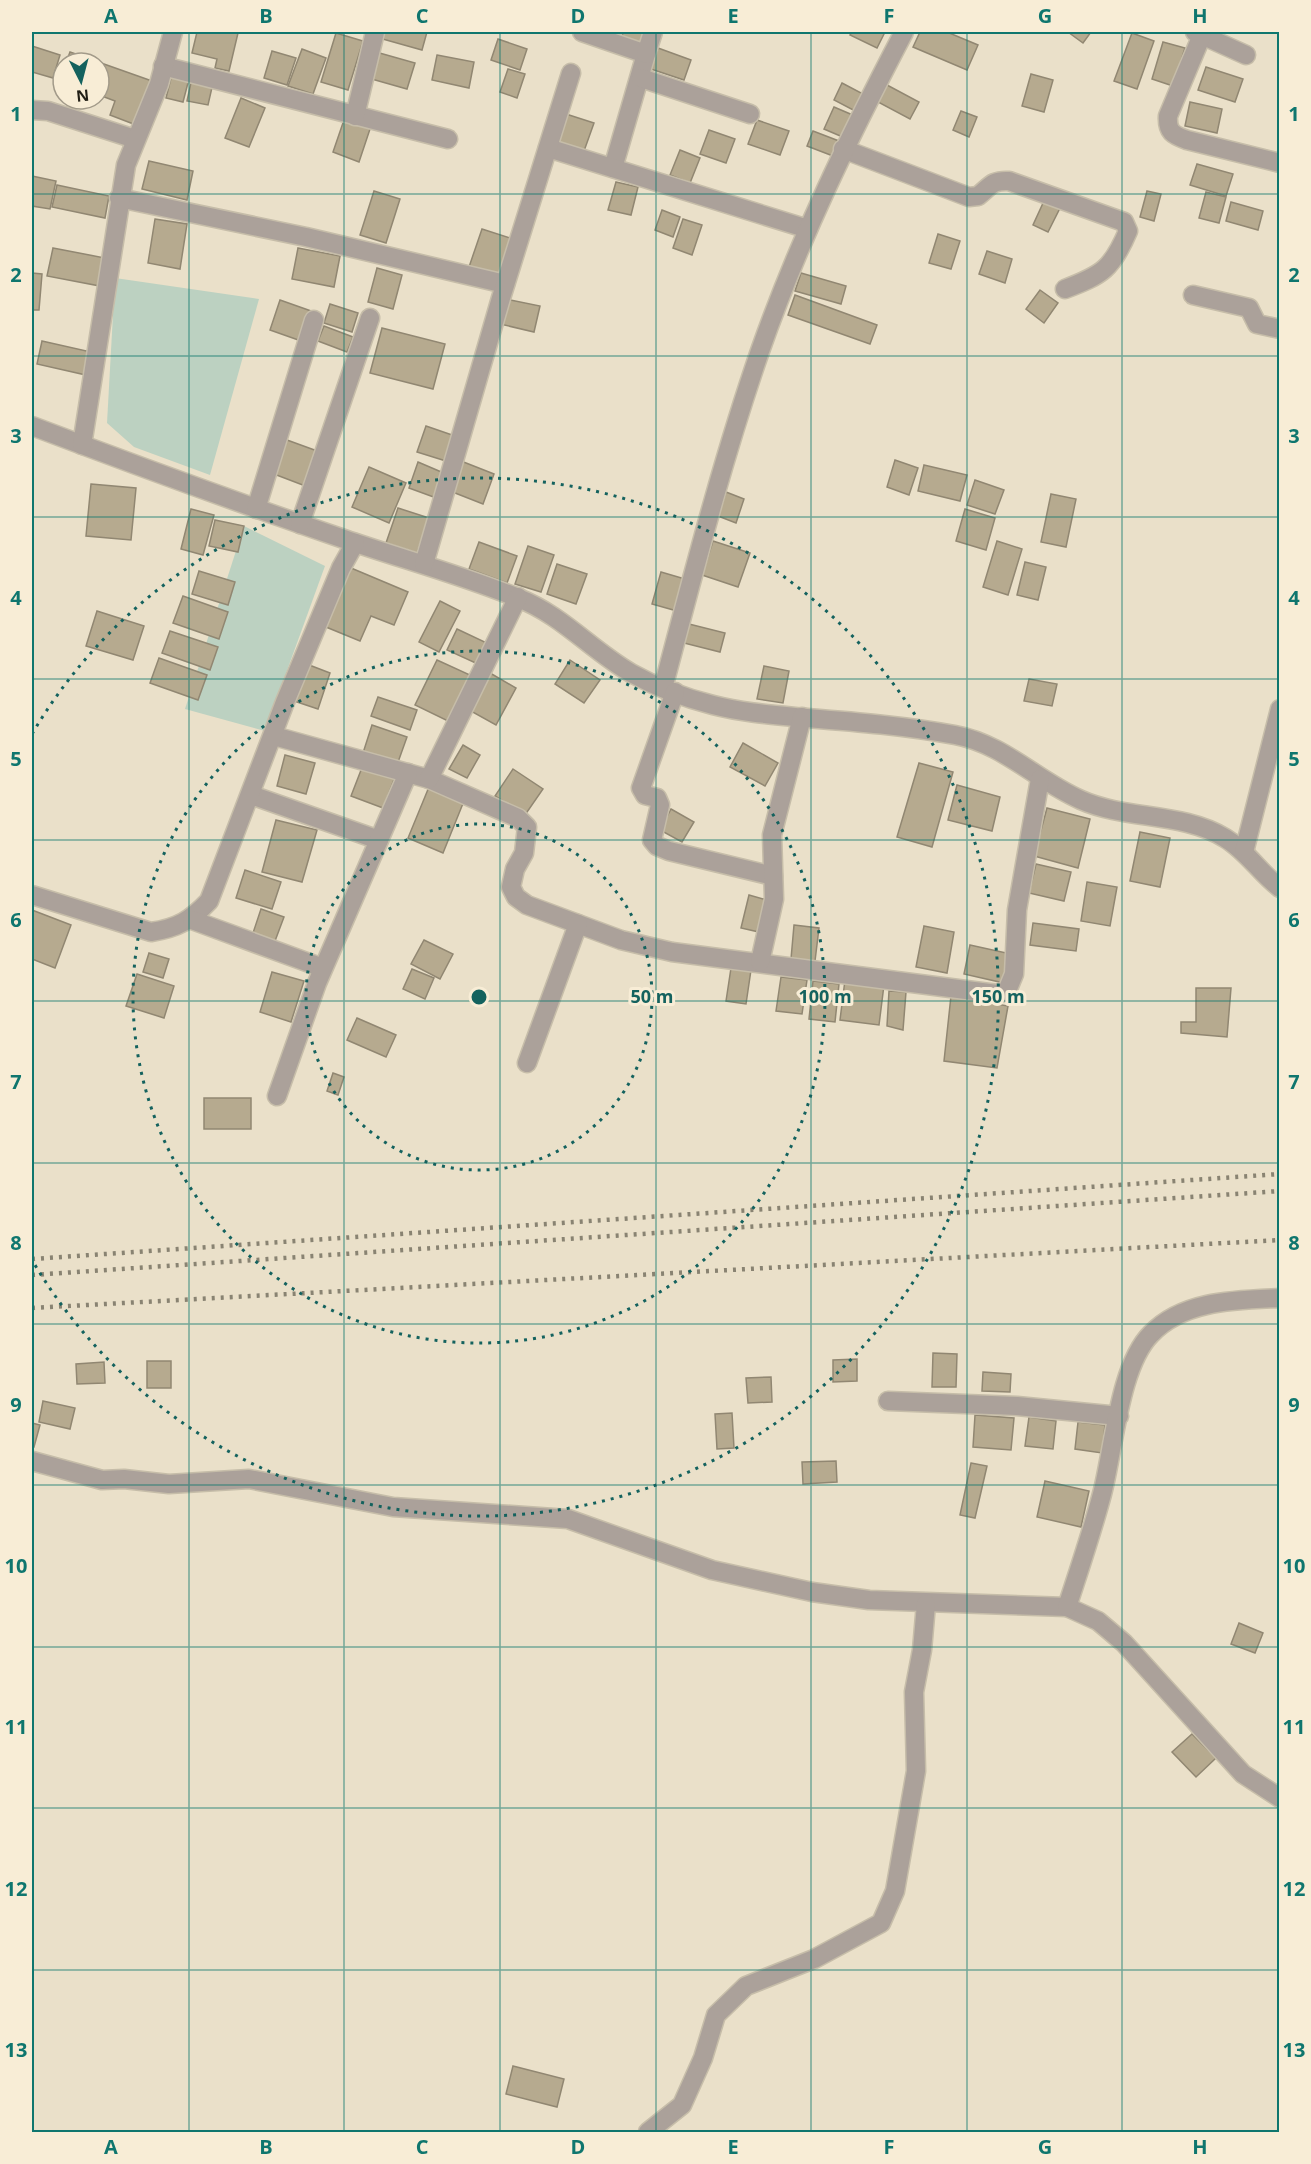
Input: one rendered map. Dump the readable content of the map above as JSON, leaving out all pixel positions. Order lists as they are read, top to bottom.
{
  "north": "bottom",
  "grid": {
    "columns": [
      "A",
      "B",
      "C",
      "D",
      "E",
      "F",
      "G",
      "H"
    ],
    "rows": [
      "1",
      "2",
      "3",
      "4",
      "5",
      "6",
      "7",
      "8",
      "9",
      "10",
      "11",
      "12",
      "13"
    ]
  },
  "rings": ["50 m", "100 m", "150 m"]
}
